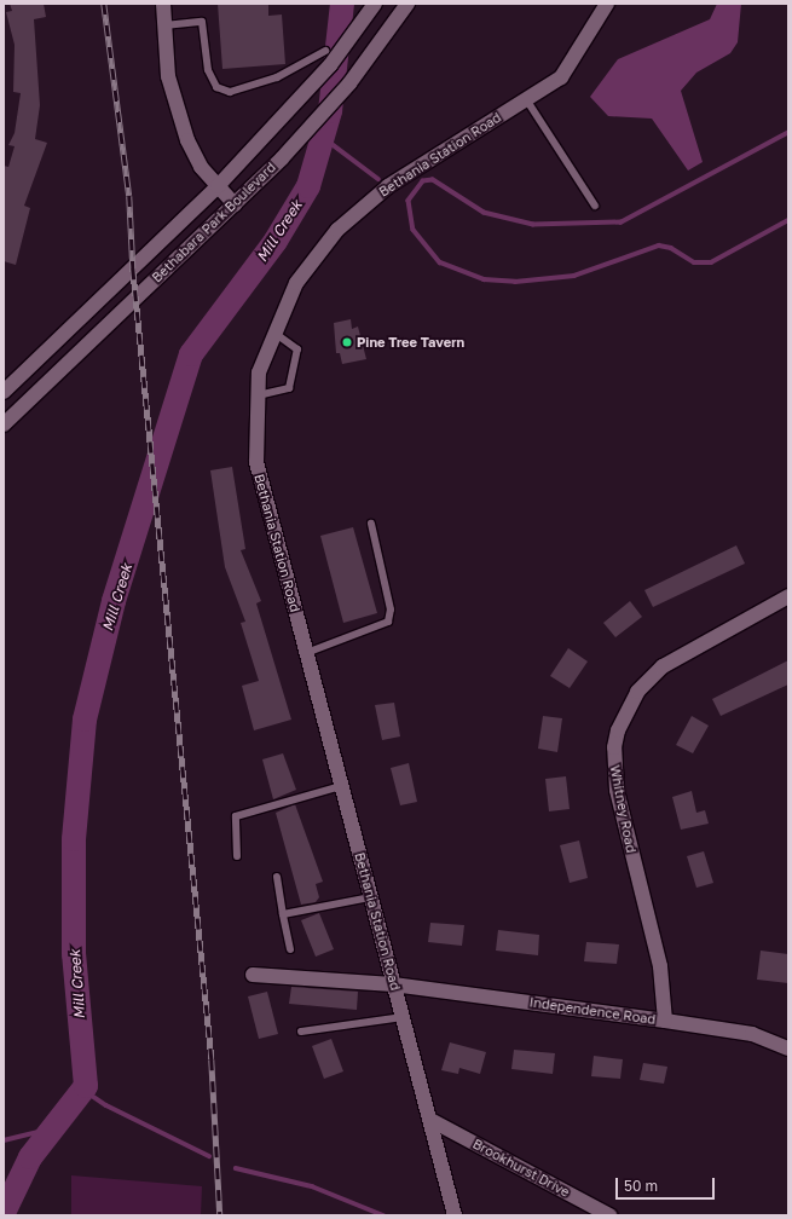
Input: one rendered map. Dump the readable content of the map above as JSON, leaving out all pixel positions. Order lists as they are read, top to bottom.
{
  "streets": {
    "street": [
      "Bethania Station Road",
      "Bethabara Park Boulevard",
      "Whitney Road",
      "Independence Road",
      "Brookhurst Drive"
    ]
  },
  "crossings": [
    ["Bethania Station Road", "Independence Road"],
    ["Bethania Station Road", "Brookhurst Drive"],
    ["Whitney Road", "Independence Road"]
  ],
  "water": ["Mill Creek"],
  "places": ["Pine Tree Tavern"],
  "scale_bar": "50 m"
}
